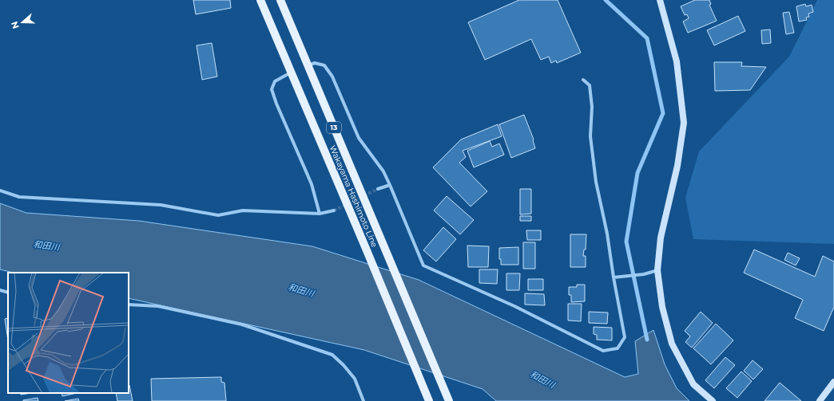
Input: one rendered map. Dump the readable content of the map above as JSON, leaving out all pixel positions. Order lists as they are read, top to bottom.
{
  "streets": {
    "main road": ["13", "Wakayama Hashimoto Line"]
  },
  "water": ["和田川"],
  "north": "left"
}
